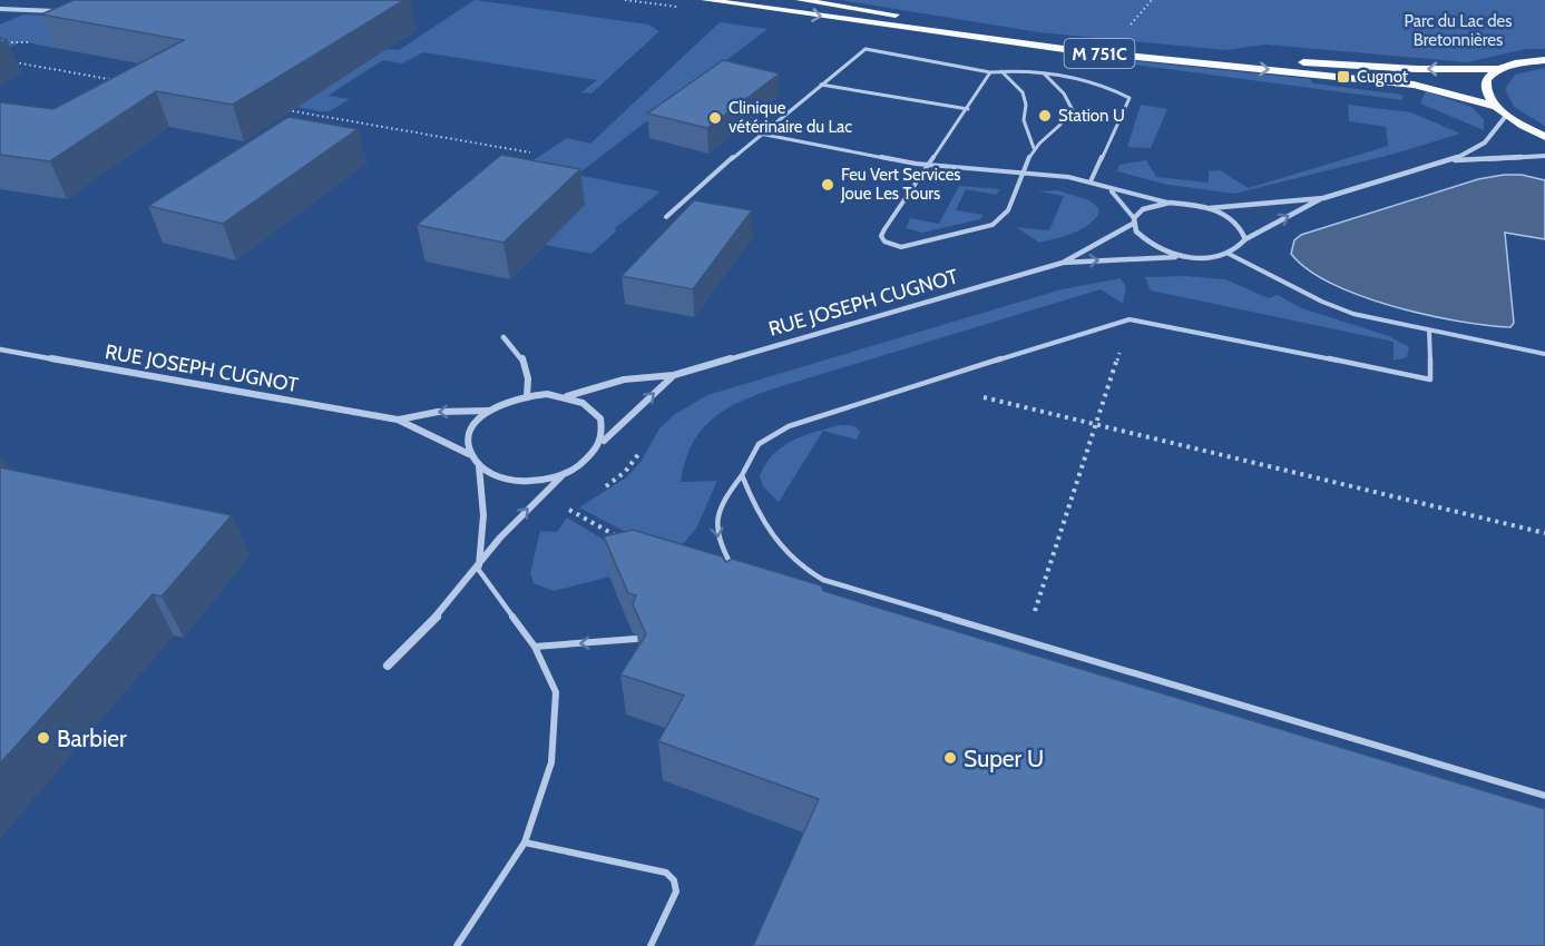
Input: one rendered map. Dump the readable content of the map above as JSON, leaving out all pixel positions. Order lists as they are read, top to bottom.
{
  "streets": {
    "main road": ["M 751C"],
    "street": ["RUE JOSEPH CUGNOT"]
  },
  "parks": ["Parc du Lac des Bretonnières"],
  "places": {
    "transit": ["Cugnot"],
    "other": [
      "Station U",
      "Clinique vétérinaire du Lac",
      "Feu Vert Services Joue Les Tours",
      "Barbier",
      "Super U"
    ]
  }
}
